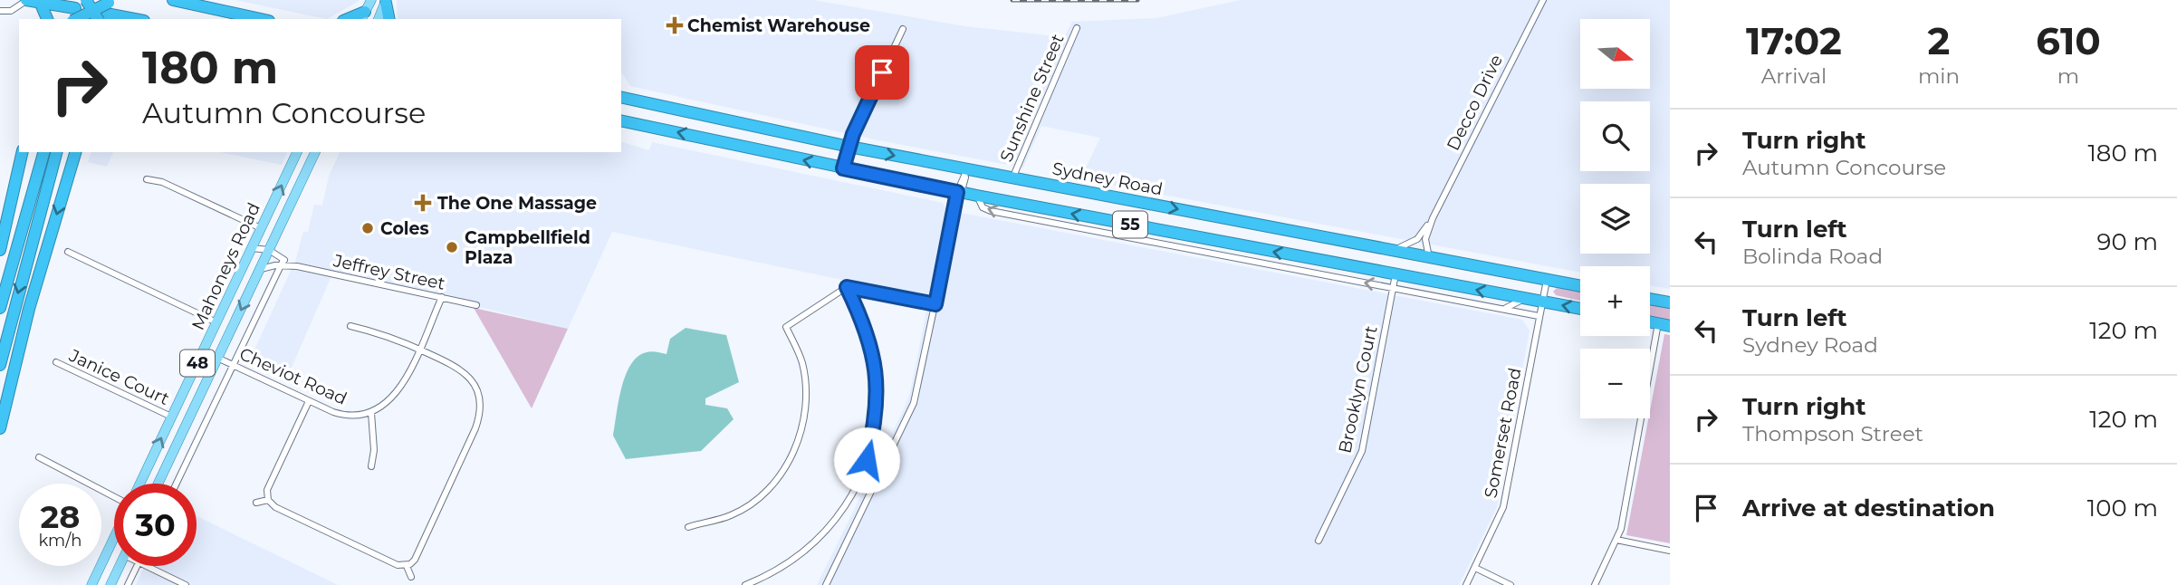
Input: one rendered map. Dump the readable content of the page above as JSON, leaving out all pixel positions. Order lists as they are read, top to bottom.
{
  "streets": {
    "highway": ["Sydney Road", "55"],
    "main road": ["Mahoneys Road", "48"],
    "street": [
      "Sunshine Street",
      "Decco Drive",
      "Jeffrey Street",
      "Cheviot Road",
      "Janice Court",
      "Brooklyn Court",
      "Somerset Road"
    ]
  },
  "crossings": [
    ["Sunshine Street", "Sydney Road"],
    ["Decco Drive", "Sydney Road"],
    ["Sydney Road", "Somerset Road"],
    ["55", "Brooklyn Court"],
    ["55", "Somerset Road"],
    ["Mahoneys Road", "Jeffrey Street"],
    ["Mahoneys Road", "Cheviot Road"],
    ["Mahoneys Road", "Janice Court"]
  ],
  "places": {
    "health": ["Chemist Warehouse", "The One Massage"],
    "other": ["Coles", "Campbellfield Plaza"]
  },
  "north": "right",
  "page": {
    "eta": [
      "17:02",
      "Arrival",
      "2",
      "min",
      "610",
      "m"
    ],
    "map_buttons": ["+", "−"],
    "turn": ["180 m", "Autumn Concourse"],
    "list": [
      {
        "name": "Turn right",
        "note": "Autumn Concourse",
        "value": "180 m"
      },
      {
        "name": "Turn left",
        "note": "Bolinda Road",
        "value": "90 m"
      },
      {
        "name": "Turn left",
        "note": "Sydney Road",
        "value": "120 m"
      },
      {
        "name": "Turn right",
        "note": "Thompson Street",
        "value": "120 m"
      },
      {
        "name": "Arrive at destination",
        "value": "100 m"
      }
    ],
    "speed": "28 km/h",
    "limit": "30"
  }
}
